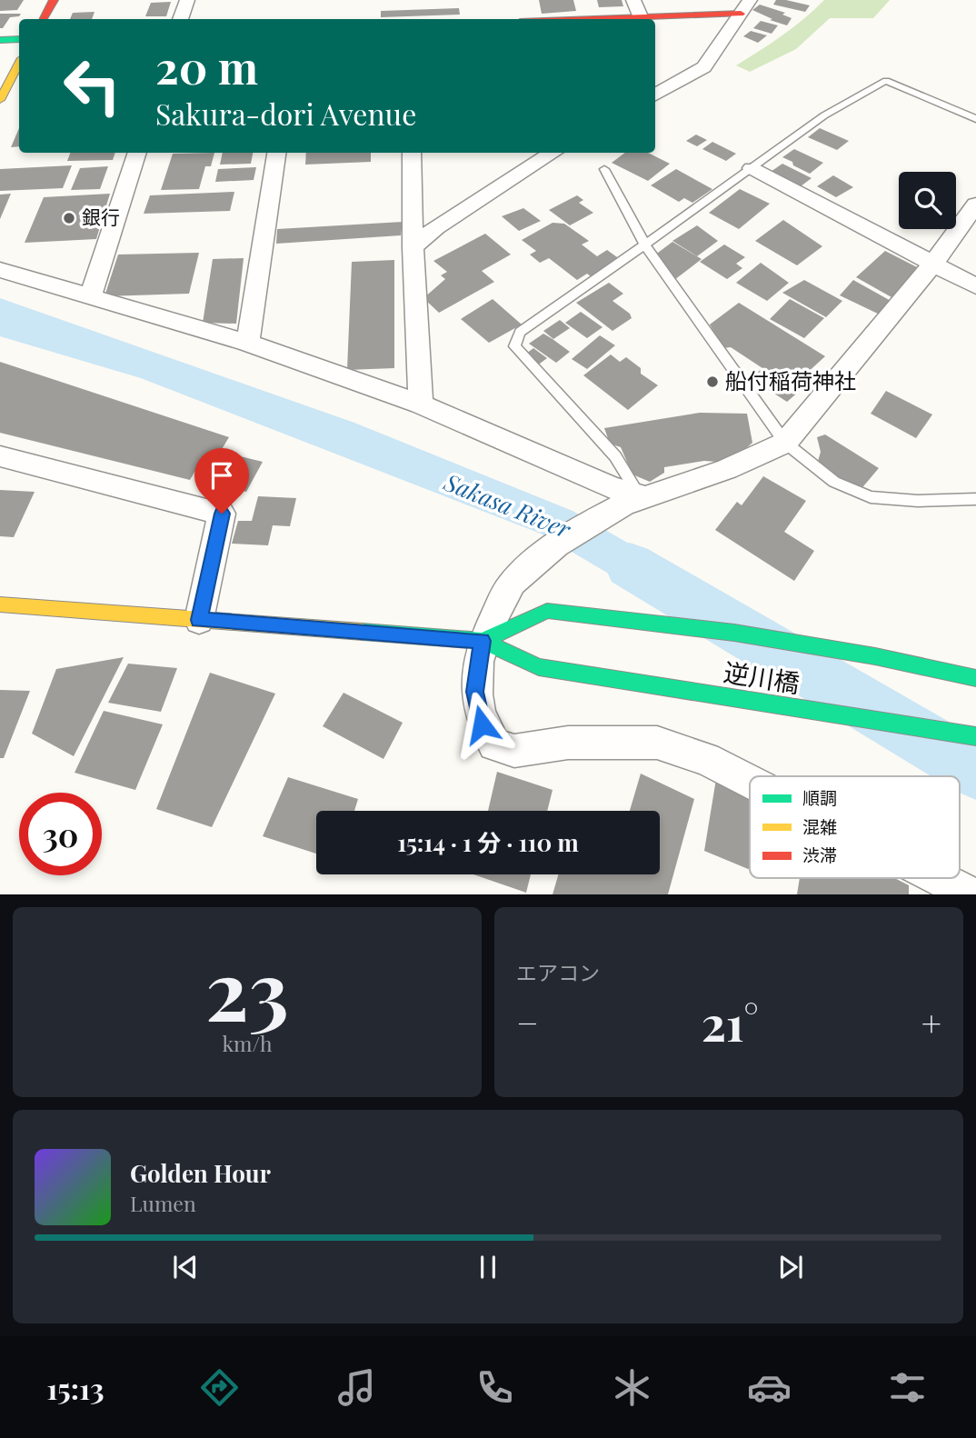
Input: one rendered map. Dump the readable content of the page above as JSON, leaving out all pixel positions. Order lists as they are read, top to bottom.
{
  "streets": {
    "street": ["逆川橋"]
  },
  "water": ["Sakasa River"],
  "places": ["銀行", "船付稲荷神社"],
  "legend": ["順調", "混雑", "渋滞"],
  "page": {
    "turn": ["20 m", "Sakura-dori Avenue"],
    "limit": "30",
    "trip": "15:14 · 1 分 · 110 m",
    "tile": [
      ["23", "km/h"],
      "エアコン"
    ],
    "heat": ["−", "21°", "+"],
    "song": ["Golden Hour", "Lumen"],
    "tabs": "15:13"
  }
}
